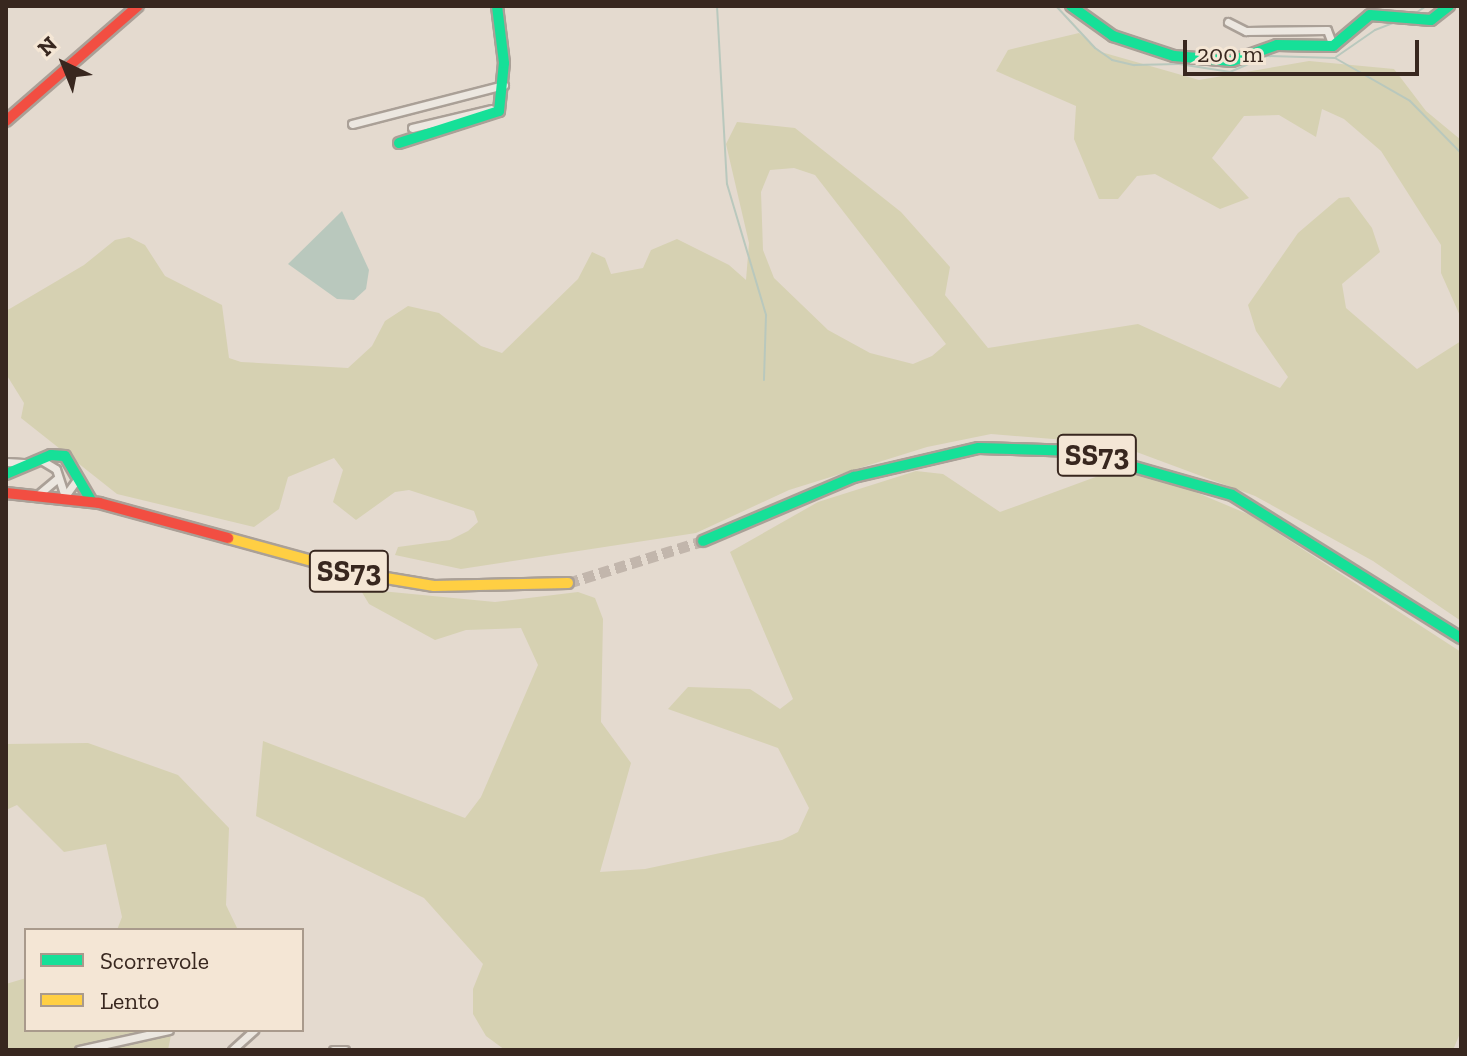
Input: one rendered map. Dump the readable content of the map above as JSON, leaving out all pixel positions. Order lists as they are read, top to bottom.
{
  "streets": {
    "main road": ["SS73"]
  },
  "legend": ["Scorrevole", "Lento"],
  "scale_bar": "200 m",
  "north": "top left"
}
